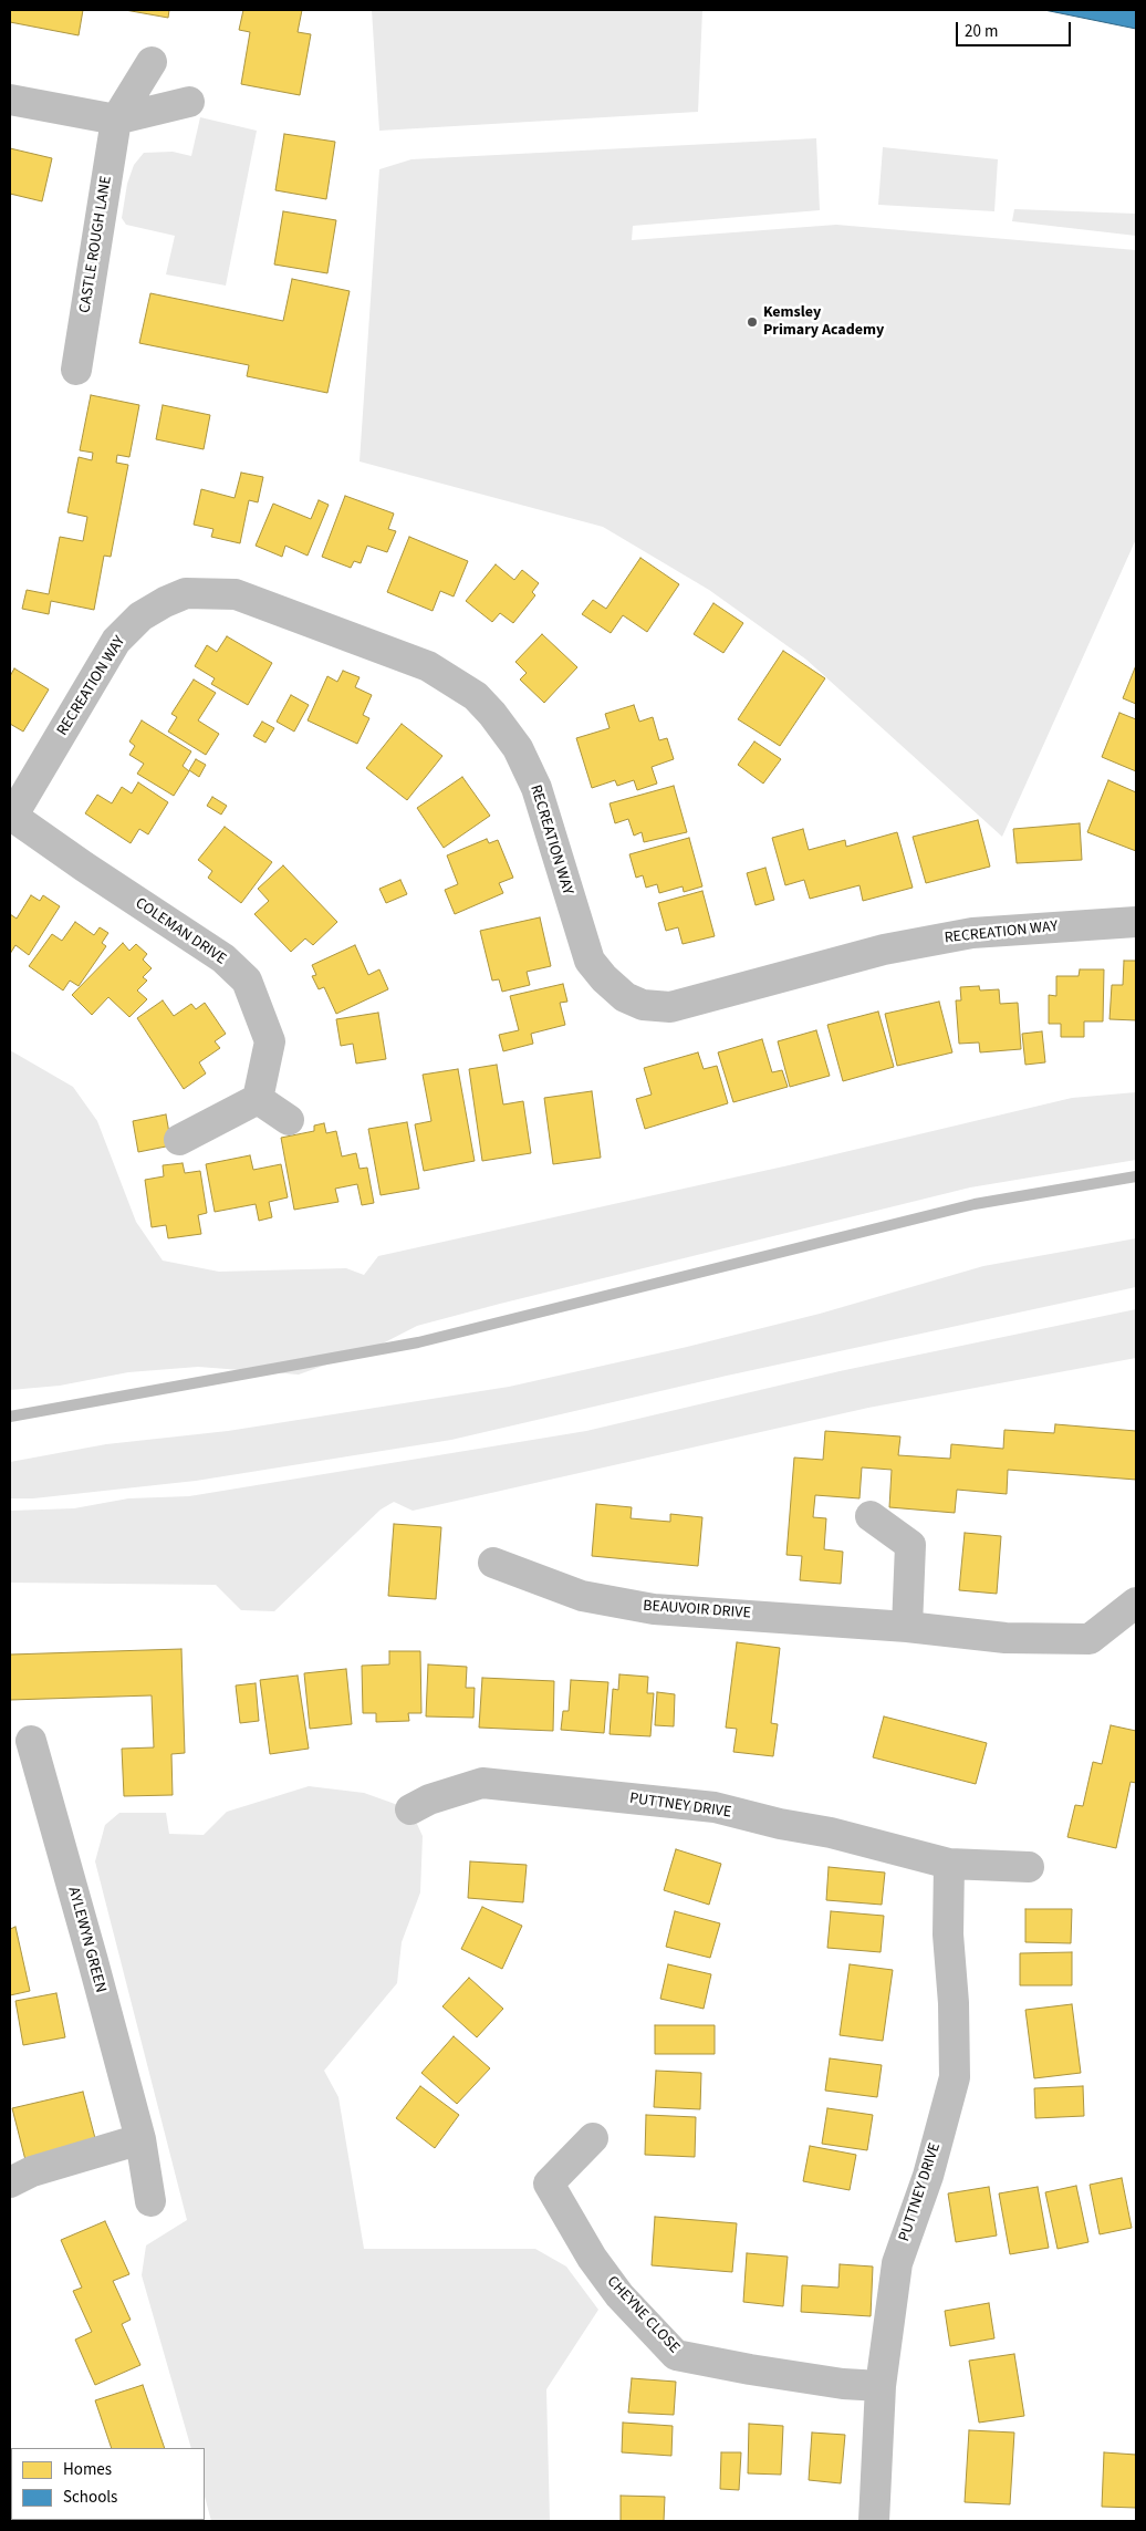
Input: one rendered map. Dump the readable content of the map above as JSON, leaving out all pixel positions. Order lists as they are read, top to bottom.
{
  "streets": {
    "street": [
      "CASTLE ROUGH LANE",
      "RECREATION WAY",
      "COLEMAN DRIVE",
      "BEAUVOIR DRIVE",
      "PUTTNEY DRIVE",
      "AYLEWYN GREEN",
      "CHEYNE CLOSE"
    ]
  },
  "crossings": [
    ["RECREATION WAY", "COLEMAN DRIVE"],
    ["PUTTNEY DRIVE", "CHEYNE CLOSE"]
  ],
  "places": ["Kemsley Primary Academy"],
  "legend": ["Homes", "Schools"],
  "scale_bar": "20 m"
}
